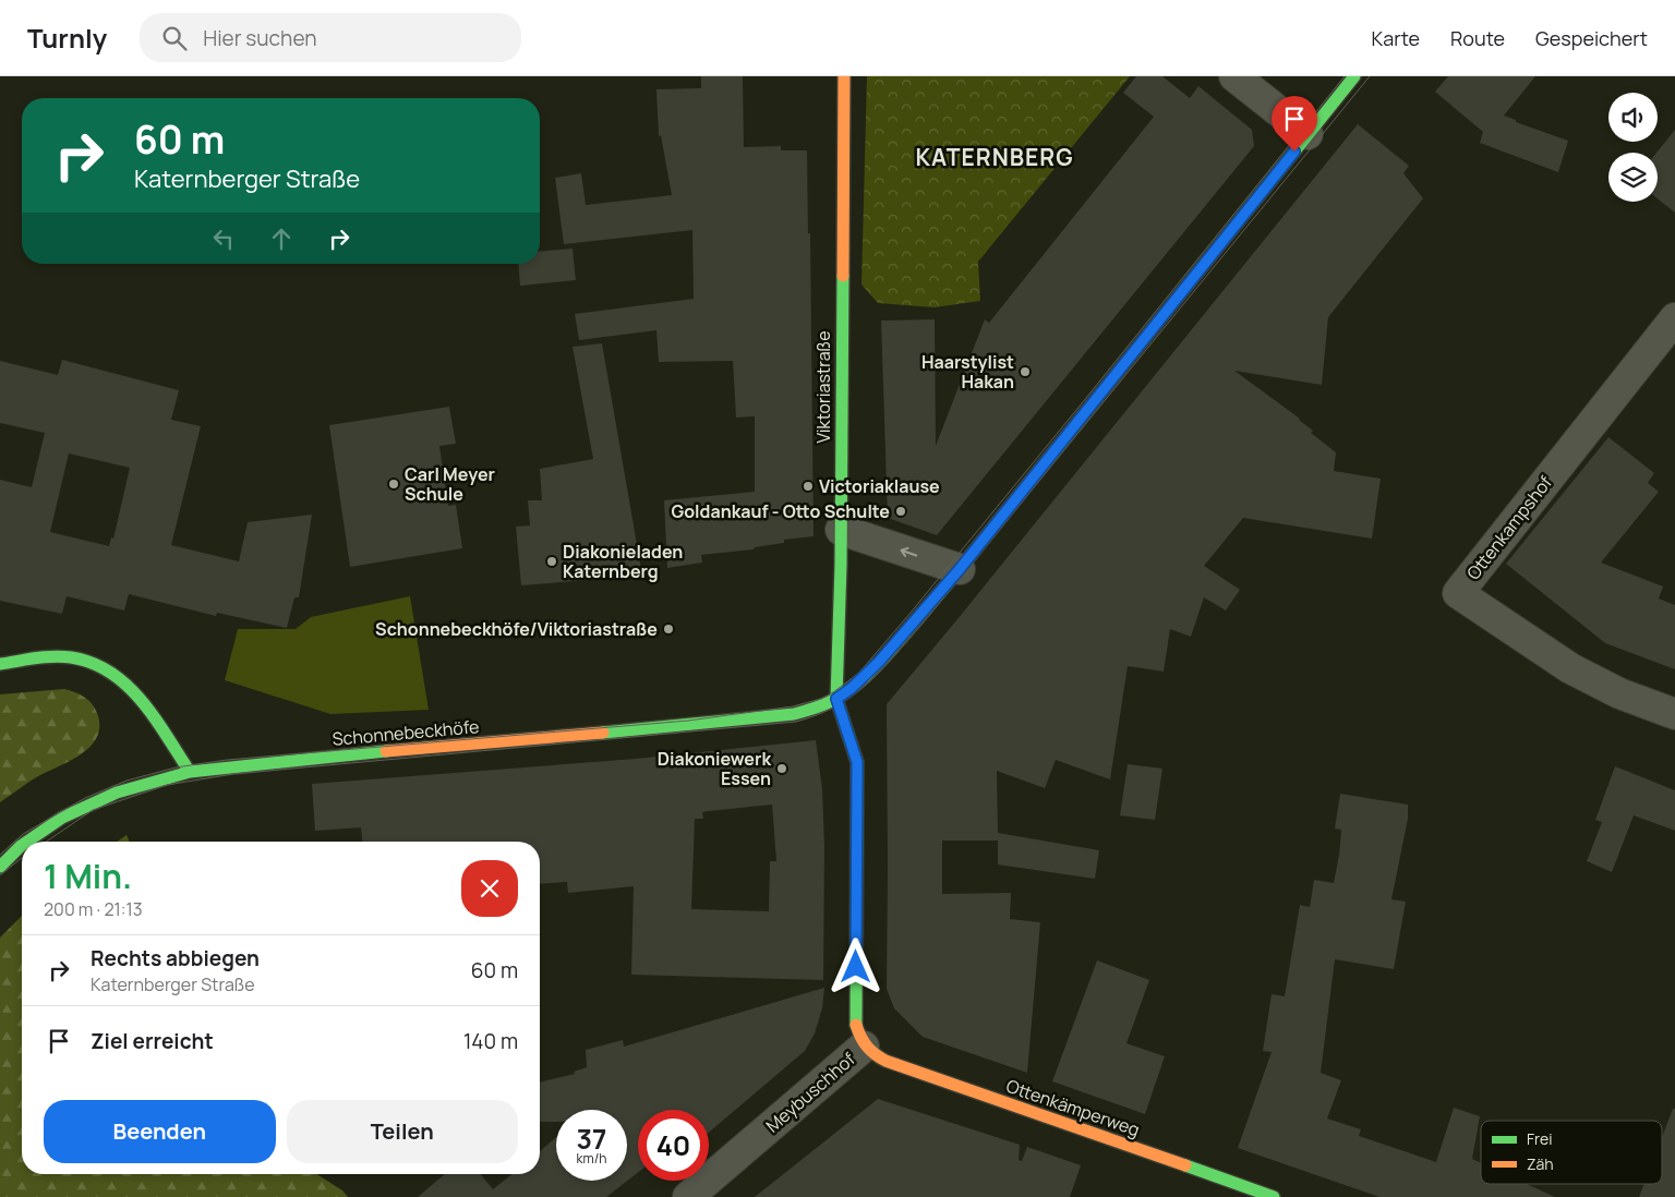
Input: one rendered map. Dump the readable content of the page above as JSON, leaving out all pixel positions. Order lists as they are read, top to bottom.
{
  "streets": {
    "main road": [
      "Viktoriastraße",
      "Schonnebeckhöfe",
      "Meybuschhof",
      "Ottenkämperweg"
    ],
    "street": ["Ottenkampshof"]
  },
  "crossings": [
    ["Viktoriastraße", "Schonnebeckhöfe"],
    ["Viktoriastraße", "Meybuschhof"],
    ["Schonnebeckhöfe", "Meybuschhof"],
    ["Meybuschhof", "Ottenkämperweg"]
  ],
  "districts": ["KATERNBERG"],
  "places": [
    "Haarstylist Hakan",
    "Carl Meyer Schule",
    "Victoriaklause",
    "Goldankauf - Otto Schulte",
    "Diakonieladen Katernberg",
    "Schonnebeckhöfe/Viktoriastraße",
    "Diakoniewerk Essen"
  ],
  "legend": ["Frei", "Zäh"],
  "page": {
    "header": "Turnly",
    "search": "Hier suchen",
    "nav": ["Karte", "Route", "Gespeichert"],
    "turn": ["60 m", "Katernberger Straße"],
    "heading": ["1 Min.", "200 m · 21:13"],
    "list": [
      {
        "name": "Rechts abbiegen",
        "note": "Katernberger Straße",
        "value": "60 m"
      },
      {
        "name": "Ziel erreicht",
        "value": "140 m"
      }
    ],
    "buttons": ["Beenden", "Teilen"],
    "speed": "37 km/h",
    "limit": "40"
  }
}
